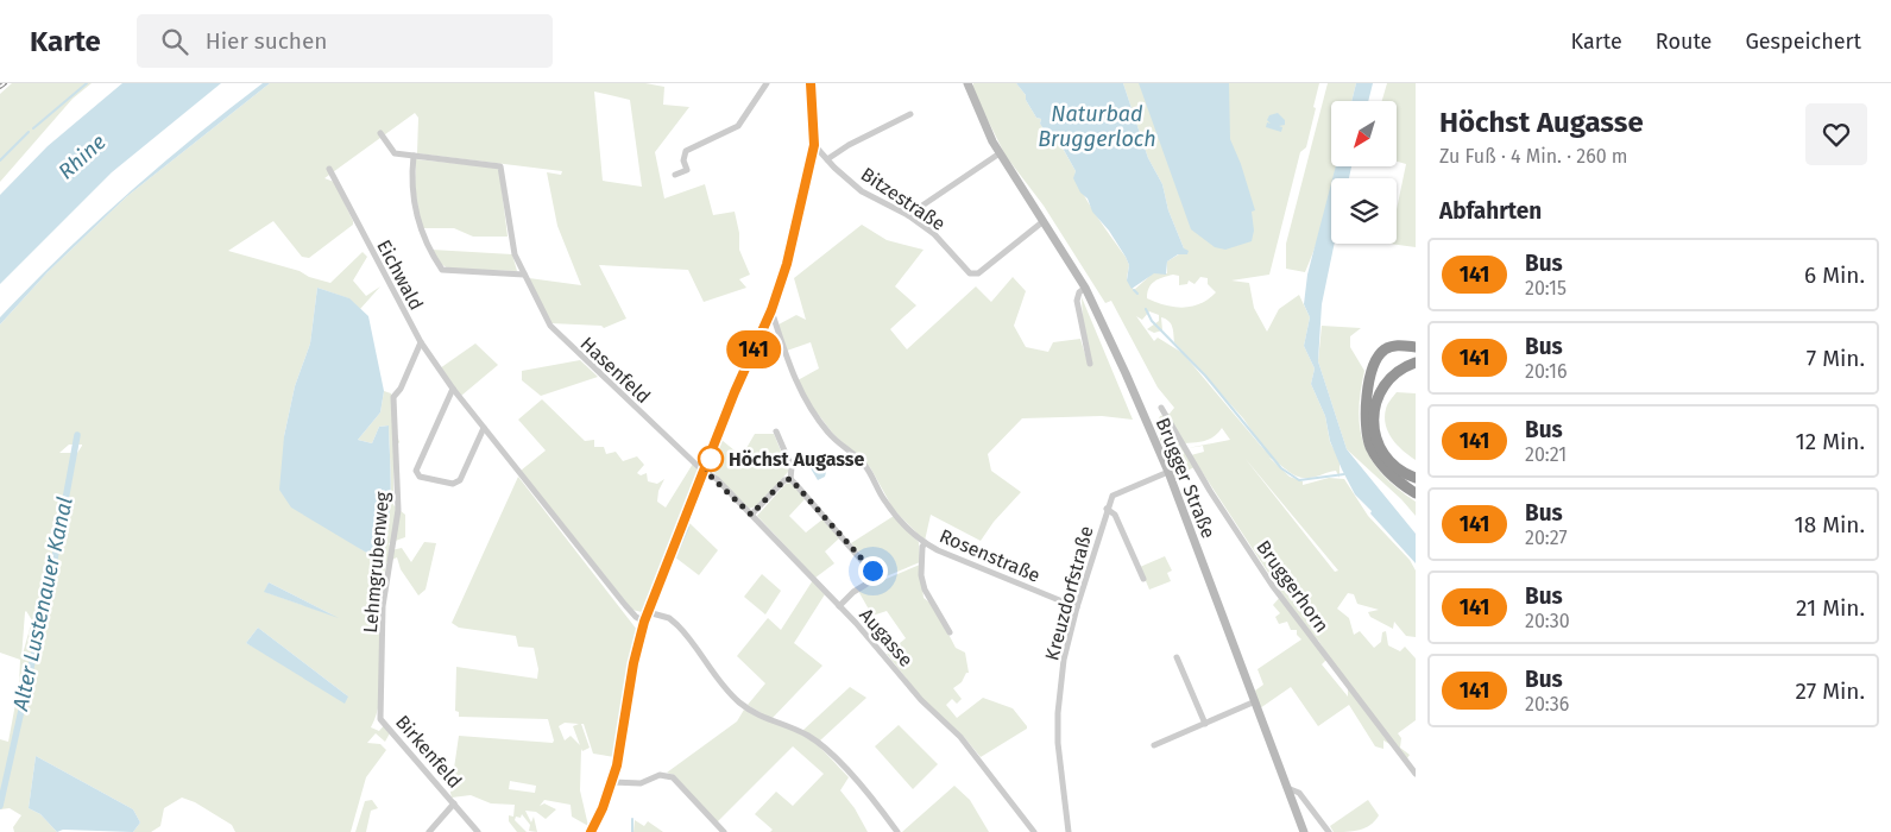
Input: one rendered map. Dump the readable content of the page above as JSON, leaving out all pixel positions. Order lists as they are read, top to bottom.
{
  "streets": {
    "main road": ["Brugger Straße"],
    "street": [
      "Bitzestraße",
      "Eichwald",
      "Hasenfeld",
      "Rosenstraße",
      "Lehmgrubenweg",
      "Bruggerhorn",
      "Kreuzdorfstraße",
      "Augasse",
      "Birkenfeld"
    ]
  },
  "crossings": [
    ["Bitzestraße", "Brugger Straße"],
    ["Eichwald", "Lehmgrubenweg"],
    ["Hasenfeld", "Augasse"],
    ["Brugger Straße", "Kreuzdorfstraße"],
    ["Rosenstraße", "Kreuzdorfstraße"],
    ["Lehmgrubenweg", "Birkenfeld"]
  ],
  "water": ["Naturbad Bruggerloch", "Rhine", "Alter Lustenauer Kanal"],
  "places": ["Höchst Augasse"],
  "lines": ["bus line 141"],
  "north": "bottom left",
  "page": {
    "header": "Karte",
    "search": "Hier suchen",
    "nav": ["Karte", "Route", "Gespeichert"],
    "on_map": "141",
    "heading": [
      ["Höchst Augasse", "Zu Fuß · 4 Min. · 260 m"],
      "Abfahrten"
    ],
    "list": [
      {
        "mark": "141",
        "name": "Bus",
        "note": "20:15",
        "value": "6 Min."
      },
      {
        "mark": "141",
        "name": "Bus",
        "note": "20:16",
        "value": "7 Min."
      },
      {
        "mark": "141",
        "name": "Bus",
        "note": "20:21",
        "value": "12 Min."
      },
      {
        "mark": "141",
        "name": "Bus",
        "note": "20:27",
        "value": "18 Min."
      },
      {
        "mark": "141",
        "name": "Bus",
        "note": "20:30",
        "value": "21 Min."
      },
      {
        "mark": "141",
        "name": "Bus",
        "note": "20:36",
        "value": "27 Min."
      }
    ]
  }
}
